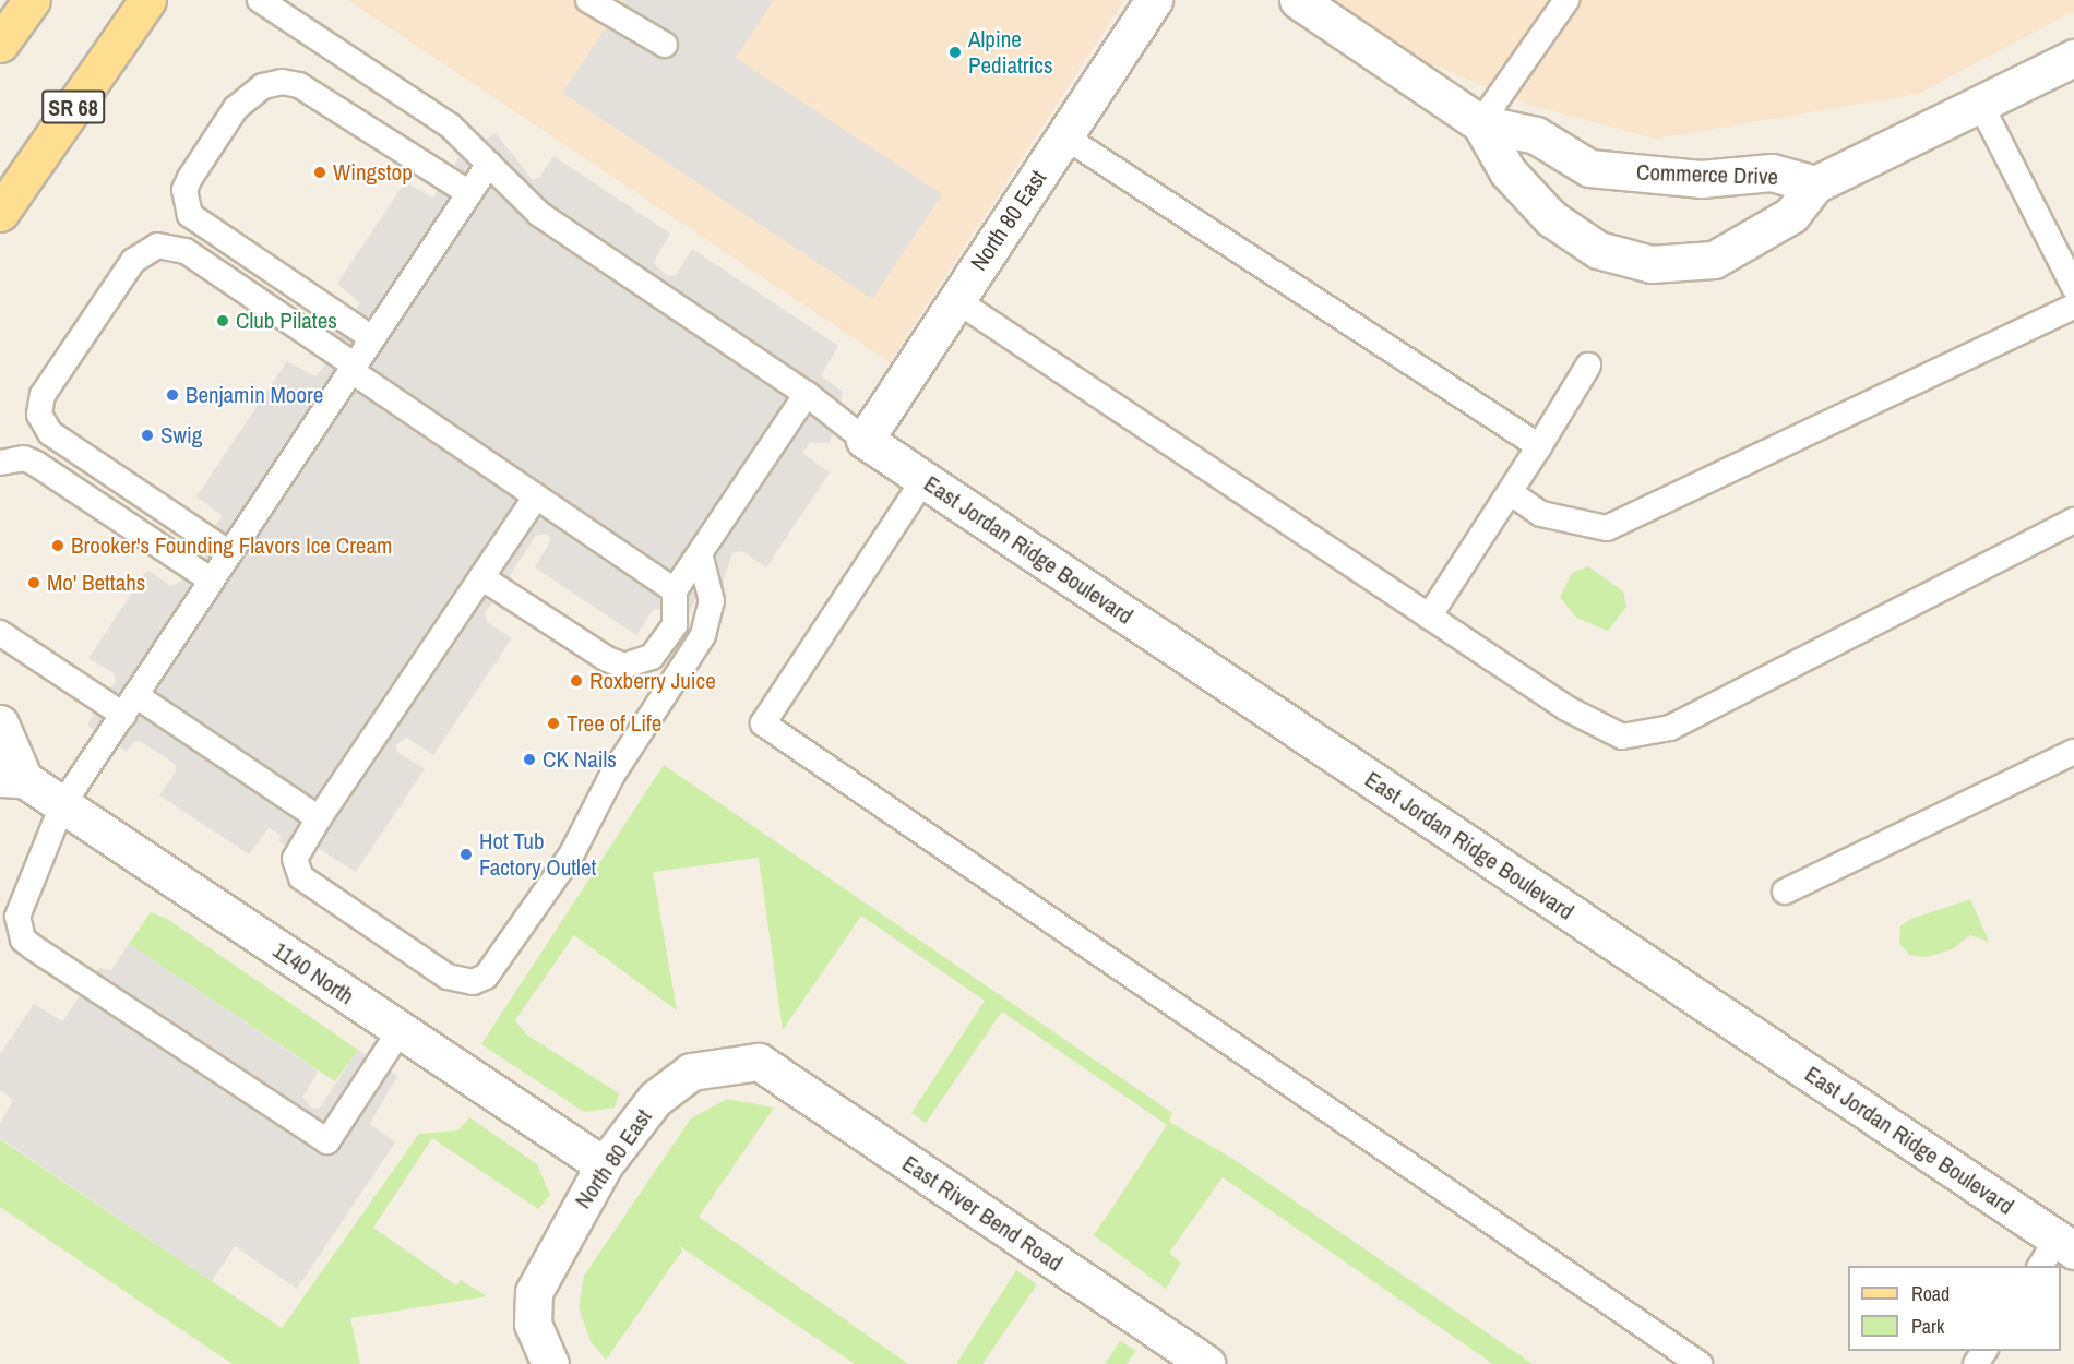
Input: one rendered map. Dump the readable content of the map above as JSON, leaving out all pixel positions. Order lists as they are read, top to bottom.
{
  "streets": {
    "main road": ["SR 68"],
    "street": [
      "Commerce Drive",
      "North 80 East",
      "East Jordan Ridge Boulevard",
      "1140 North",
      "East River Bend Road"
    ]
  },
  "crossings": [
    ["North 80 East", "East Jordan Ridge Boulevard"],
    ["North 80 East", "1140 North"],
    ["North 80 East", "East River Bend Road"]
  ],
  "places": [
    "Alpine Pediatrics",
    "Wingstop",
    "Club Pilates",
    "Benjamin Moore",
    "Swig",
    "Brooker's Founding Flavors Ice Cream",
    "Mo' Bettahs",
    "Roxberry Juice",
    "Tree of Life",
    "CK Nails",
    "Hot Tub Factory Outlet"
  ],
  "legend": ["Road", "Park"]
}
